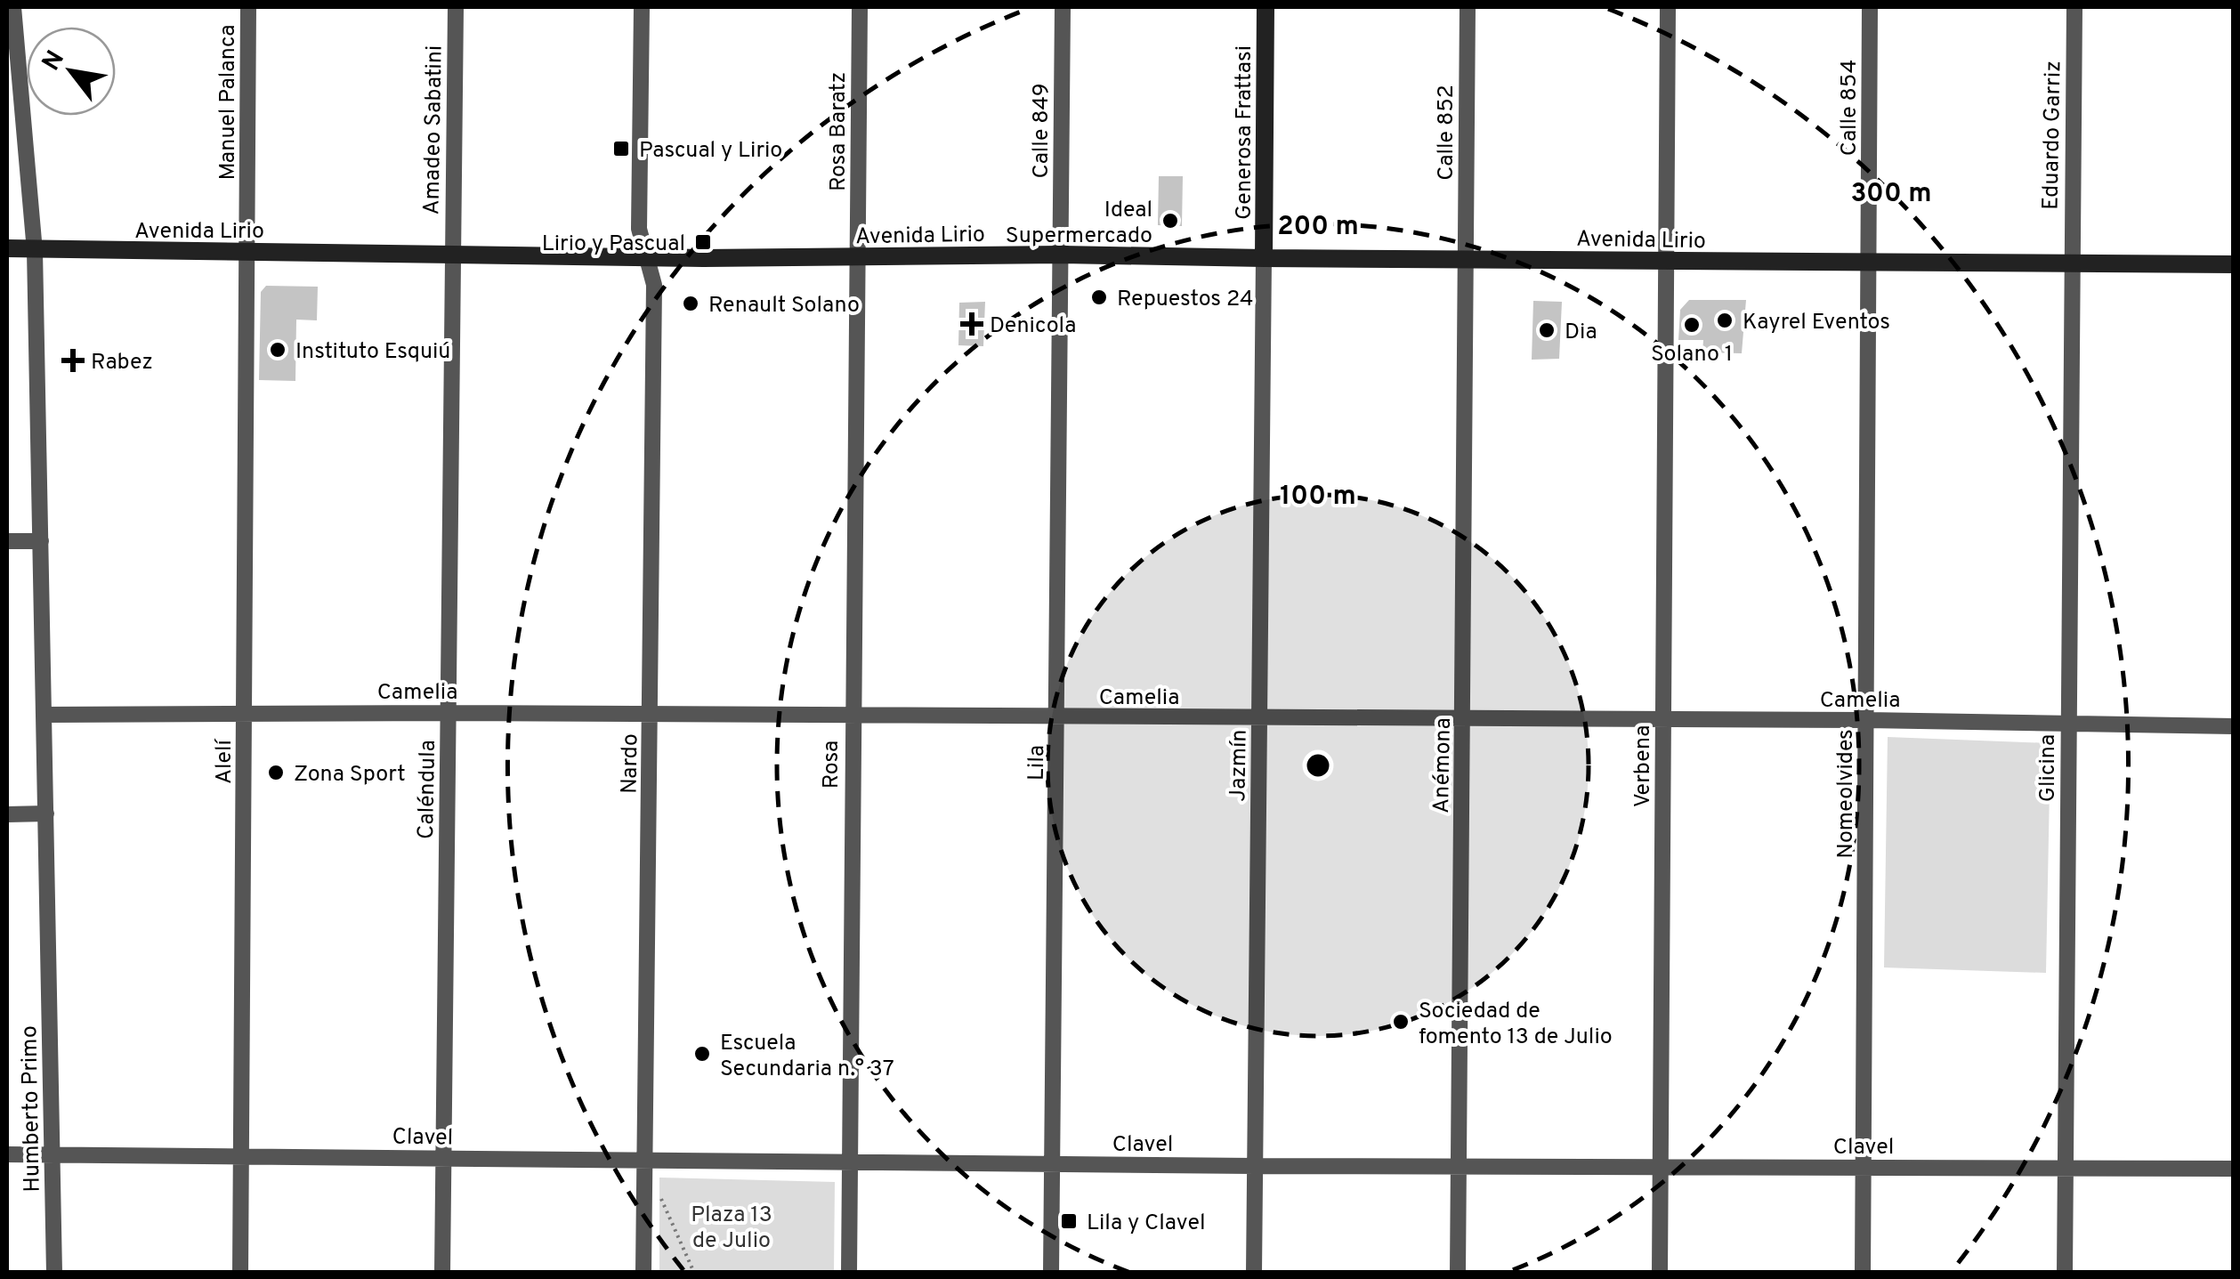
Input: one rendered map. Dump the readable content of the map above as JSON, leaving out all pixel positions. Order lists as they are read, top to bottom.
{
  "streets": {
    "main road": ["Generosa Frattasi", "Avenida Lirio"],
    "street": [
      "Manuel Palanca",
      "Calle 854",
      "Amadeo Sabatini",
      "Calle 849",
      "Rosa Baratz",
      "Calle 852",
      "Eduardo Garriz",
      "Camelia",
      "Alelí",
      "Lila",
      "Nardo",
      "Rosa",
      "Jazmín",
      "Anémona",
      "Verbena",
      "Glicina",
      "Caléndula",
      "Nomeolvides",
      "Humberto Primo",
      "Clavel"
    ]
  },
  "crossings": [
    ["Manuel Palanca", "Avenida Lirio"],
    ["Manuel Palanca", "Alelí"],
    ["Calle 854", "Avenida Lirio"],
    ["Calle 854", "Nomeolvides"],
    ["Amadeo Sabatini", "Avenida Lirio"],
    ["Amadeo Sabatini", "Caléndula"],
    ["Calle 849", "Avenida Lirio"],
    ["Calle 849", "Lila"],
    ["Rosa Baratz", "Avenida Lirio"],
    ["Rosa Baratz", "Rosa"],
    ["Generosa Frattasi", "Avenida Lirio"],
    ["Generosa Frattasi", "Jazmín"],
    ["Calle 852", "Avenida Lirio"],
    ["Calle 852", "Anémona"],
    ["Eduardo Garriz", "Avenida Lirio"],
    ["Eduardo Garriz", "Glicina"],
    ["Avenida Lirio", "Alelí"],
    ["Avenida Lirio", "Lila"],
    ["Avenida Lirio", "Nardo"],
    ["Avenida Lirio", "Rosa"],
    ["Avenida Lirio", "Jazmín"],
    ["Avenida Lirio", "Anémona"],
    ["Avenida Lirio", "Verbena"],
    ["Avenida Lirio", "Glicina"],
    ["Avenida Lirio", "Caléndula"],
    ["Avenida Lirio", "Nomeolvides"],
    ["Avenida Lirio", "Humberto Primo"],
    ["Camelia", "Alelí"],
    ["Camelia", "Lila"],
    ["Camelia", "Nardo"],
    ["Camelia", "Rosa"],
    ["Camelia", "Jazmín"],
    ["Camelia", "Anémona"],
    ["Camelia", "Verbena"],
    ["Camelia", "Glicina"],
    ["Camelia", "Caléndula"],
    ["Camelia", "Nomeolvides"],
    ["Camelia", "Humberto Primo"],
    ["Alelí", "Clavel"],
    ["Lila", "Clavel"],
    ["Nardo", "Clavel"],
    ["Rosa", "Clavel"],
    ["Jazmín", "Clavel"],
    ["Anémona", "Clavel"],
    ["Verbena", "Clavel"],
    ["Glicina", "Clavel"],
    ["Caléndula", "Clavel"],
    ["Nomeolvides", "Clavel"],
    ["Humberto Primo", "Clavel"]
  ],
  "parks": ["Plaza 13 de Julio"],
  "places": {
    "transit": ["Pascual y Lirio", "Lirio y Pascual", "Lila y Clavel"],
    "other": [
      "Ideal Supermercado",
      "Repuestos 24",
      "Renault Solano",
      "Kayrel Eventos",
      "Solano 1",
      "Dia",
      "Instituto Esquiú",
      "Zona Sport",
      "Sociedad de fomento 13 de Julio",
      "Escuela Secundaria n.° 37"
    ],
    "health": ["Denicola", "Rabez"]
  },
  "north": "top left",
  "rings": ["300 m", "200 m", "100 m"]
}
